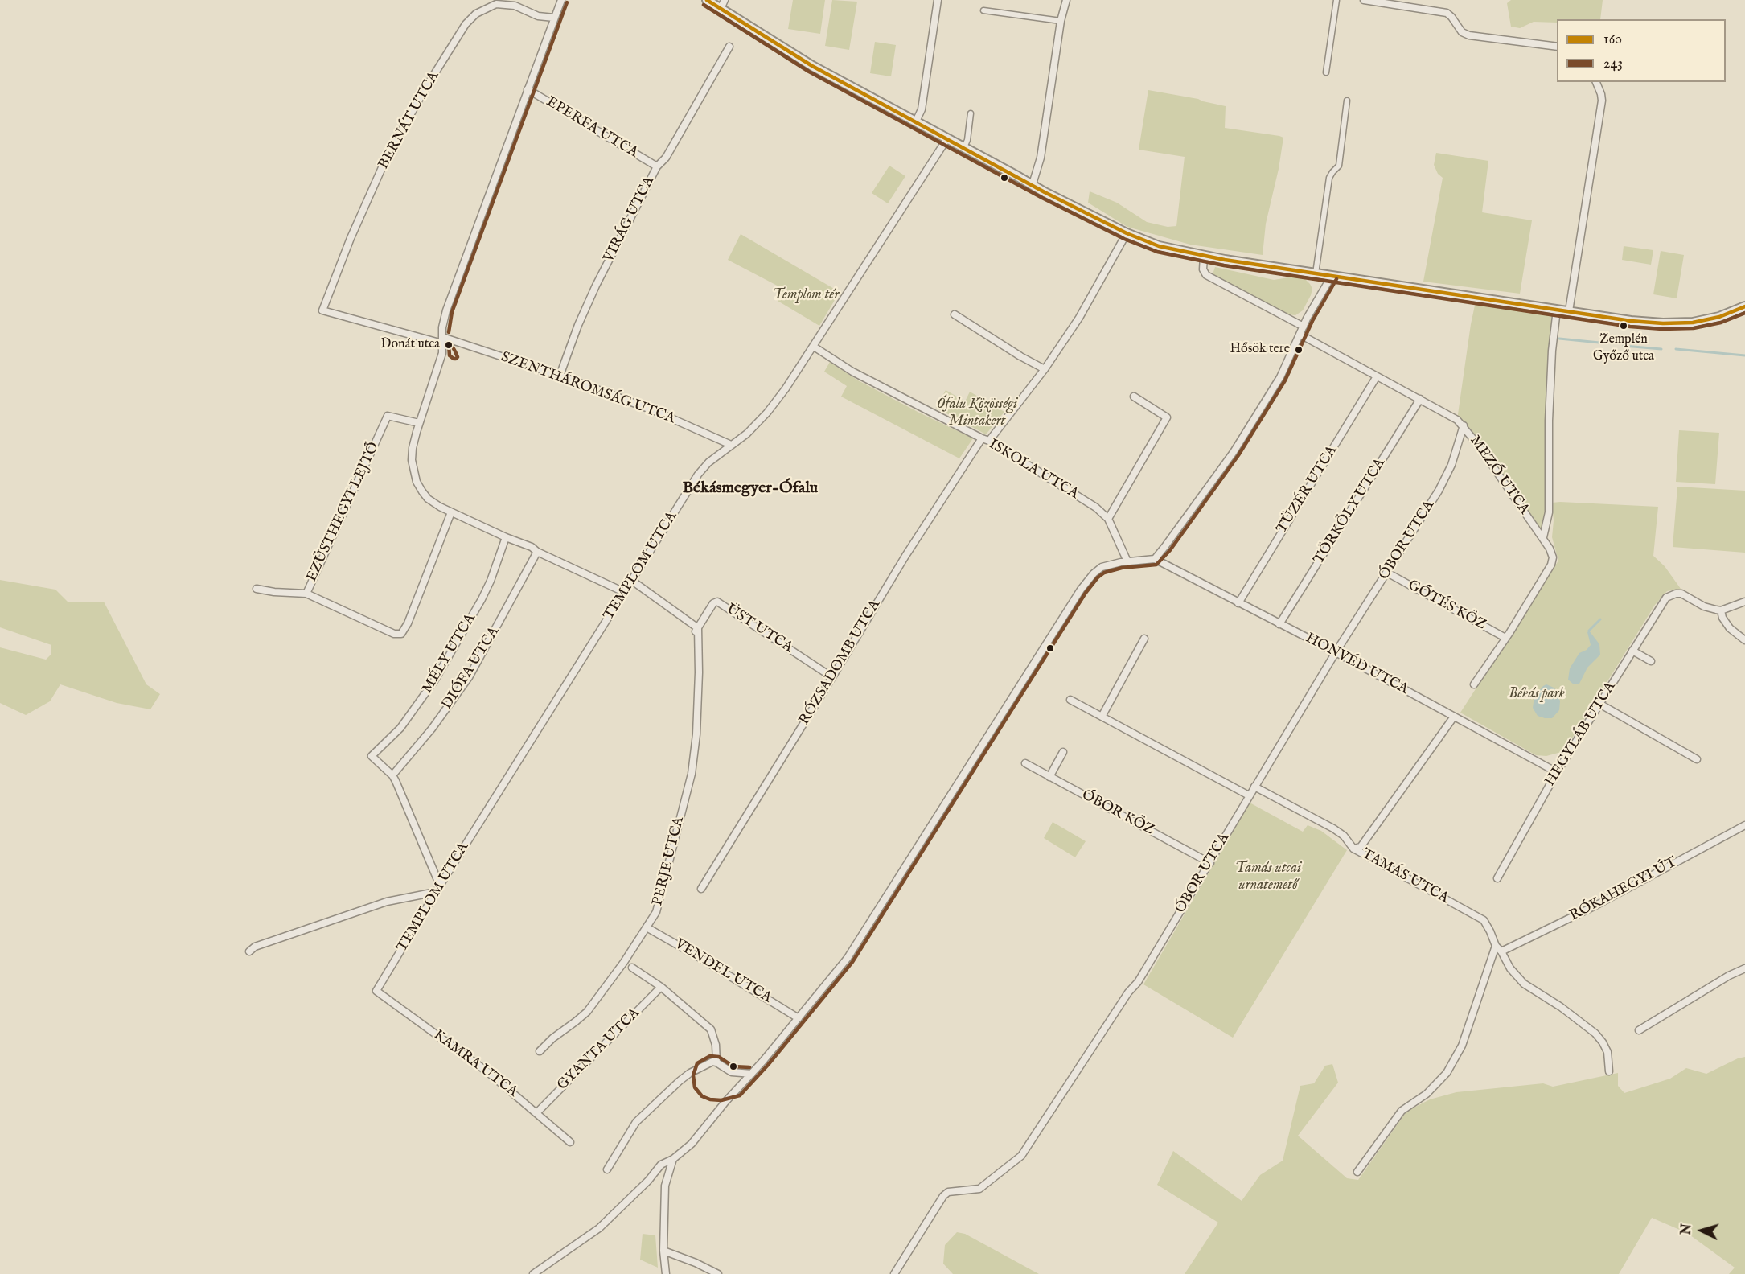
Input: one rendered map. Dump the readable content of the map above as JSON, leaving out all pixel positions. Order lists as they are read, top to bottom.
{
  "streets": {
    "street": [
      "BERNÁT UTCA",
      "EPERFA UTCA",
      "VIRÁG UTCA",
      "SZENTHÁROMSÁG UTCA",
      "ISKOLA UTCA",
      "MEZŐ UTCA",
      "TÜZÉR UTCA",
      "TÖRKÖLY UTCA",
      "EZÜSTHEGYI LEJTŐ",
      "ÓBOR UTCA",
      "TEMPLOM UTCA",
      "GŐTÉS KÖZ",
      "ÜST UTCA",
      "MÉLY UTCA",
      "RÓZSADOMB UTCA",
      "HONVÉD UTCA",
      "DIÓFA UTCA",
      "HEGYLÁB UTCA",
      "ÓBOR KÖZ",
      "PERJE UTCA",
      "TAMÁS UTCA",
      "RÓKAHEGYI ÚT",
      "VENDEL UTCA",
      "GYANTA UTCA",
      "KAMRA UTCA"
    ]
  },
  "crossings": [
    ["BERNÁT UTCA", "SZENTHÁROMSÁG UTCA"],
    ["EPERFA UTCA", "VIRÁG UTCA"],
    ["VIRÁG UTCA", "SZENTHÁROMSÁG UTCA"],
    ["SZENTHÁROMSÁG UTCA", "TEMPLOM UTCA"],
    ["ISKOLA UTCA", "TEMPLOM UTCA"],
    ["ISKOLA UTCA", "RÓZSADOMB UTCA"],
    ["MEZŐ UTCA", "TÜZÉR UTCA"],
    ["MEZŐ UTCA", "TÖRKÖLY UTCA"],
    ["MEZŐ UTCA", "ÓBOR UTCA"],
    ["MEZŐ UTCA", "GŐTÉS KÖZ"],
    ["TÜZÉR UTCA", "HONVÉD UTCA"],
    ["TÖRKÖLY UTCA", "HONVÉD UTCA"],
    ["ÓBOR UTCA", "GŐTÉS KÖZ"],
    ["ÓBOR UTCA", "HONVÉD UTCA"],
    ["ÓBOR UTCA", "ÓBOR KÖZ"],
    ["ÓBOR UTCA", "TAMÁS UTCA"],
    ["TEMPLOM UTCA", "KAMRA UTCA"],
    ["ÜST UTCA", "RÓZSADOMB UTCA"],
    ["ÜST UTCA", "PERJE UTCA"],
    ["MÉLY UTCA", "DIÓFA UTCA"],
    ["HONVÉD UTCA", "HEGYLÁB UTCA"],
    ["PERJE UTCA", "VENDEL UTCA"],
    ["TAMÁS UTCA", "RÓKAHEGYI ÚT"],
    ["GYANTA UTCA", "KAMRA UTCA"]
  ],
  "districts": ["Békásmegyer-Ófalu"],
  "parks": [
    "Templom tér",
    "Ófalu Közösségi Mintakert",
    "Békás park",
    "Tamás utcai urnatemető"
  ],
  "places": ["Zemplén Győző utca", "Donát utca", "Hősök tere"],
  "lines": ["transit line 160", "transit line 243"],
  "legend": ["160", "243"],
  "north": "left"
}
